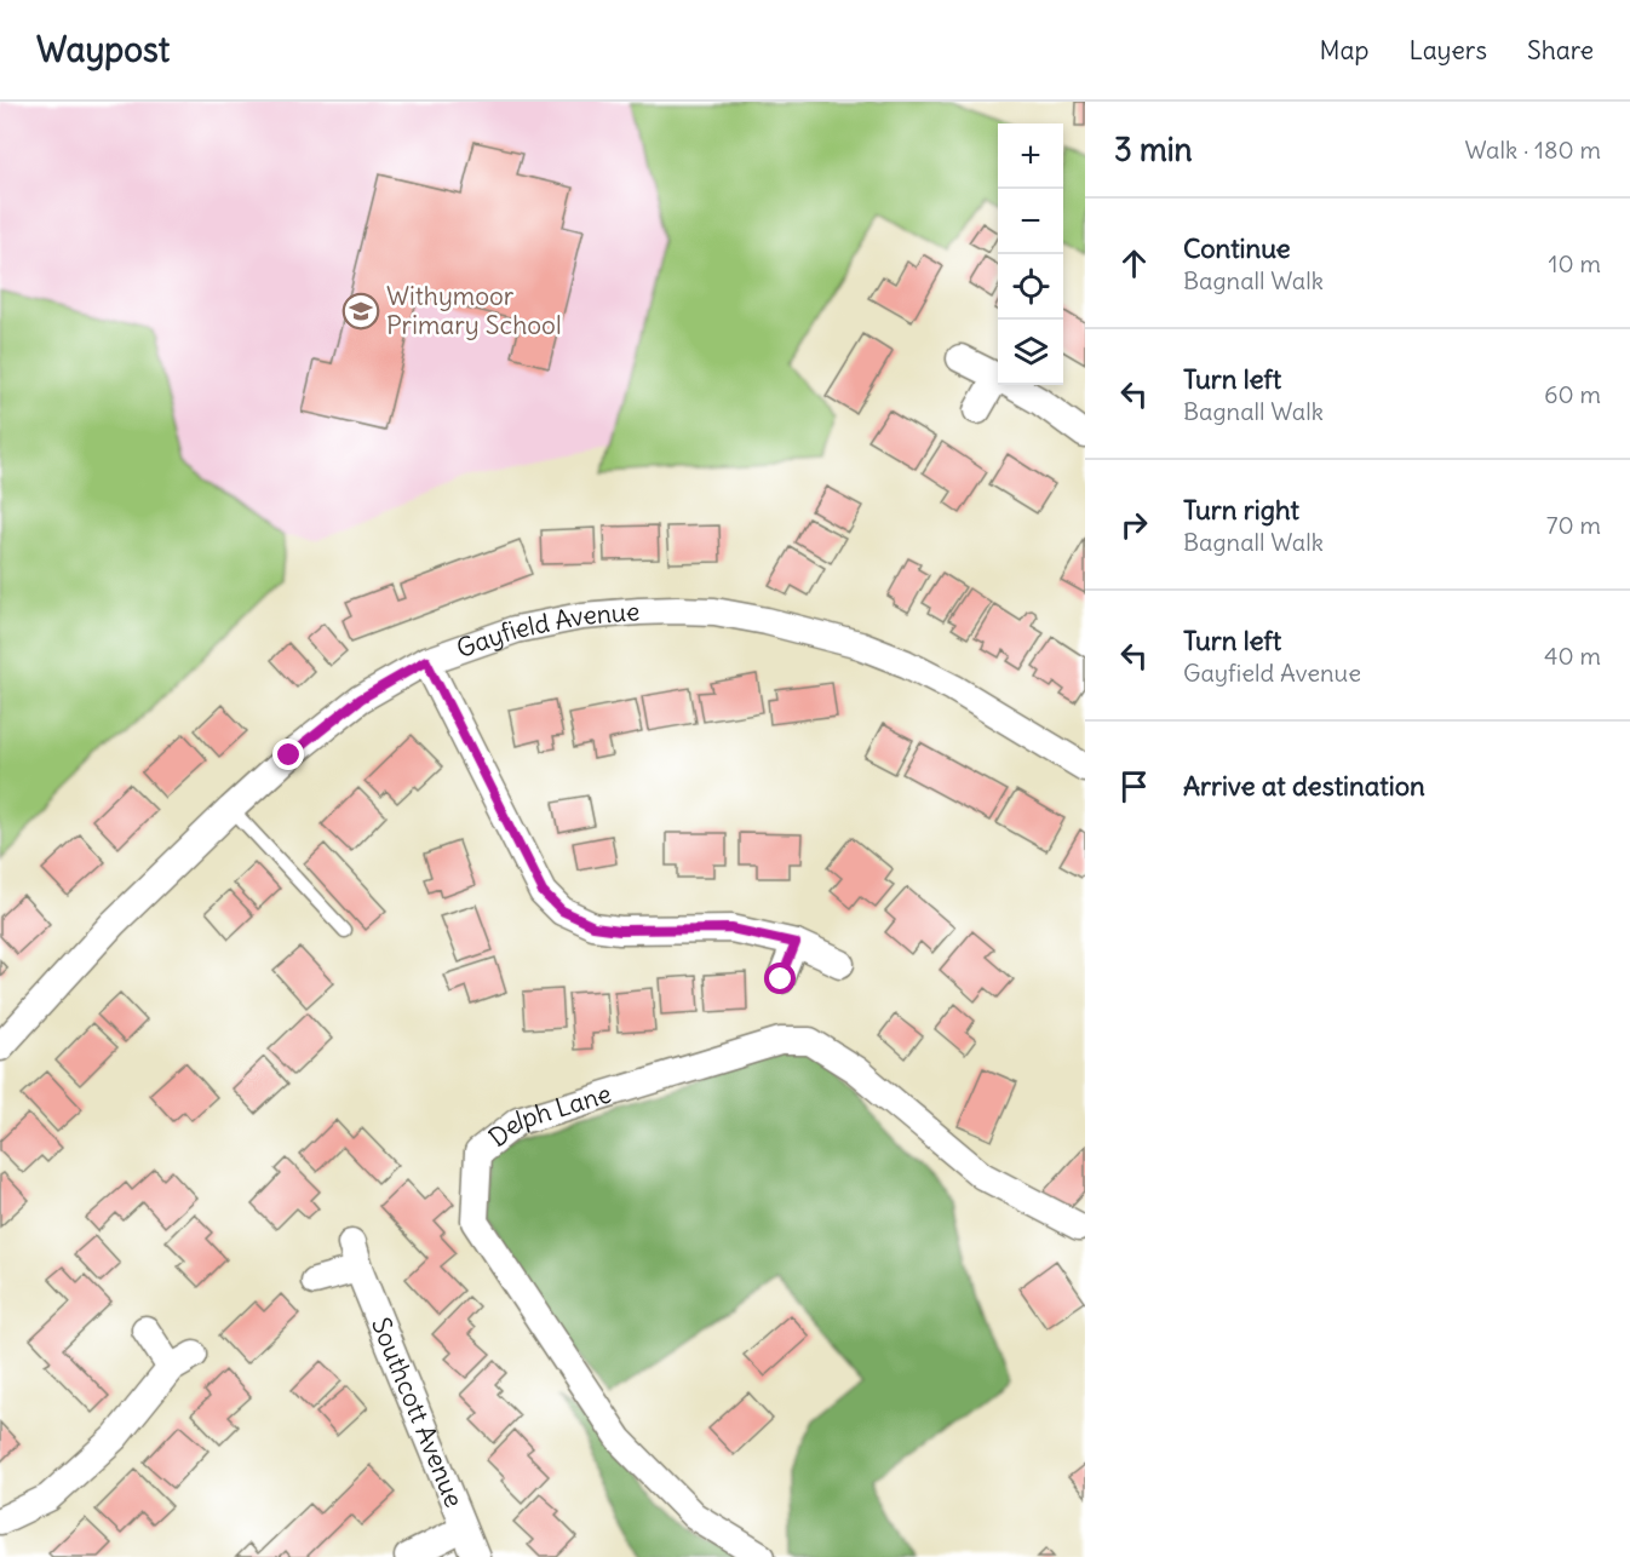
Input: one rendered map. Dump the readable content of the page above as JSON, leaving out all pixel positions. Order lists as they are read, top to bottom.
{
  "streets": {
    "street": ["Gayfield Avenue", "Delph Lane", "Southcott Avenue"]
  },
  "places": {
    "school or university": ["Withymoor Primary School"]
  },
  "page": {
    "header": "Waypost",
    "nav": ["Map", "Layers", "Share"],
    "heading": ["3 min", "Walk · 180 m"],
    "map_buttons": ["+", "−"],
    "list": [
      ["Continue", "Bagnall Walk", "10 m"],
      ["Turn left", "Bagnall Walk", "60 m"],
      ["Turn right", "Bagnall Walk", "70 m"],
      ["Turn left", "Gayfield Avenue", "40 m"],
      "Arrive at destination"
    ]
  }
}
